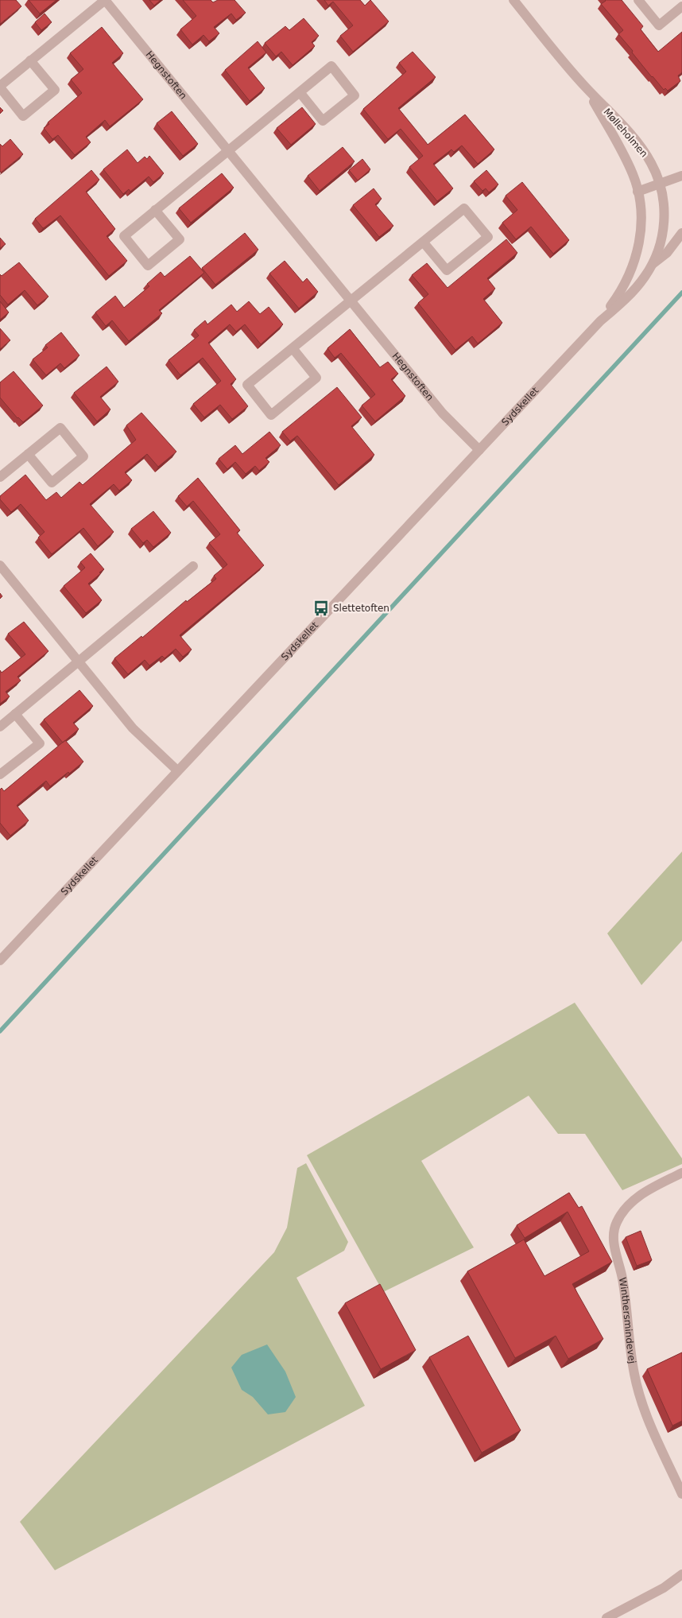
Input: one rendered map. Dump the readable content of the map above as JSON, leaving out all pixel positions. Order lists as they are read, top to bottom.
{
  "streets": {
    "street": [
      "Hegnstoften",
      "Mølleholmen",
      "Sydskellet",
      "Winthersmindevej"
    ]
  },
  "crossings": [
    ["Hegnstoften", "Sydskellet"],
    ["Mølleholmen", "Sydskellet"]
  ],
  "places": {
    "bus stop": ["Slettetoften"]
  }
}
